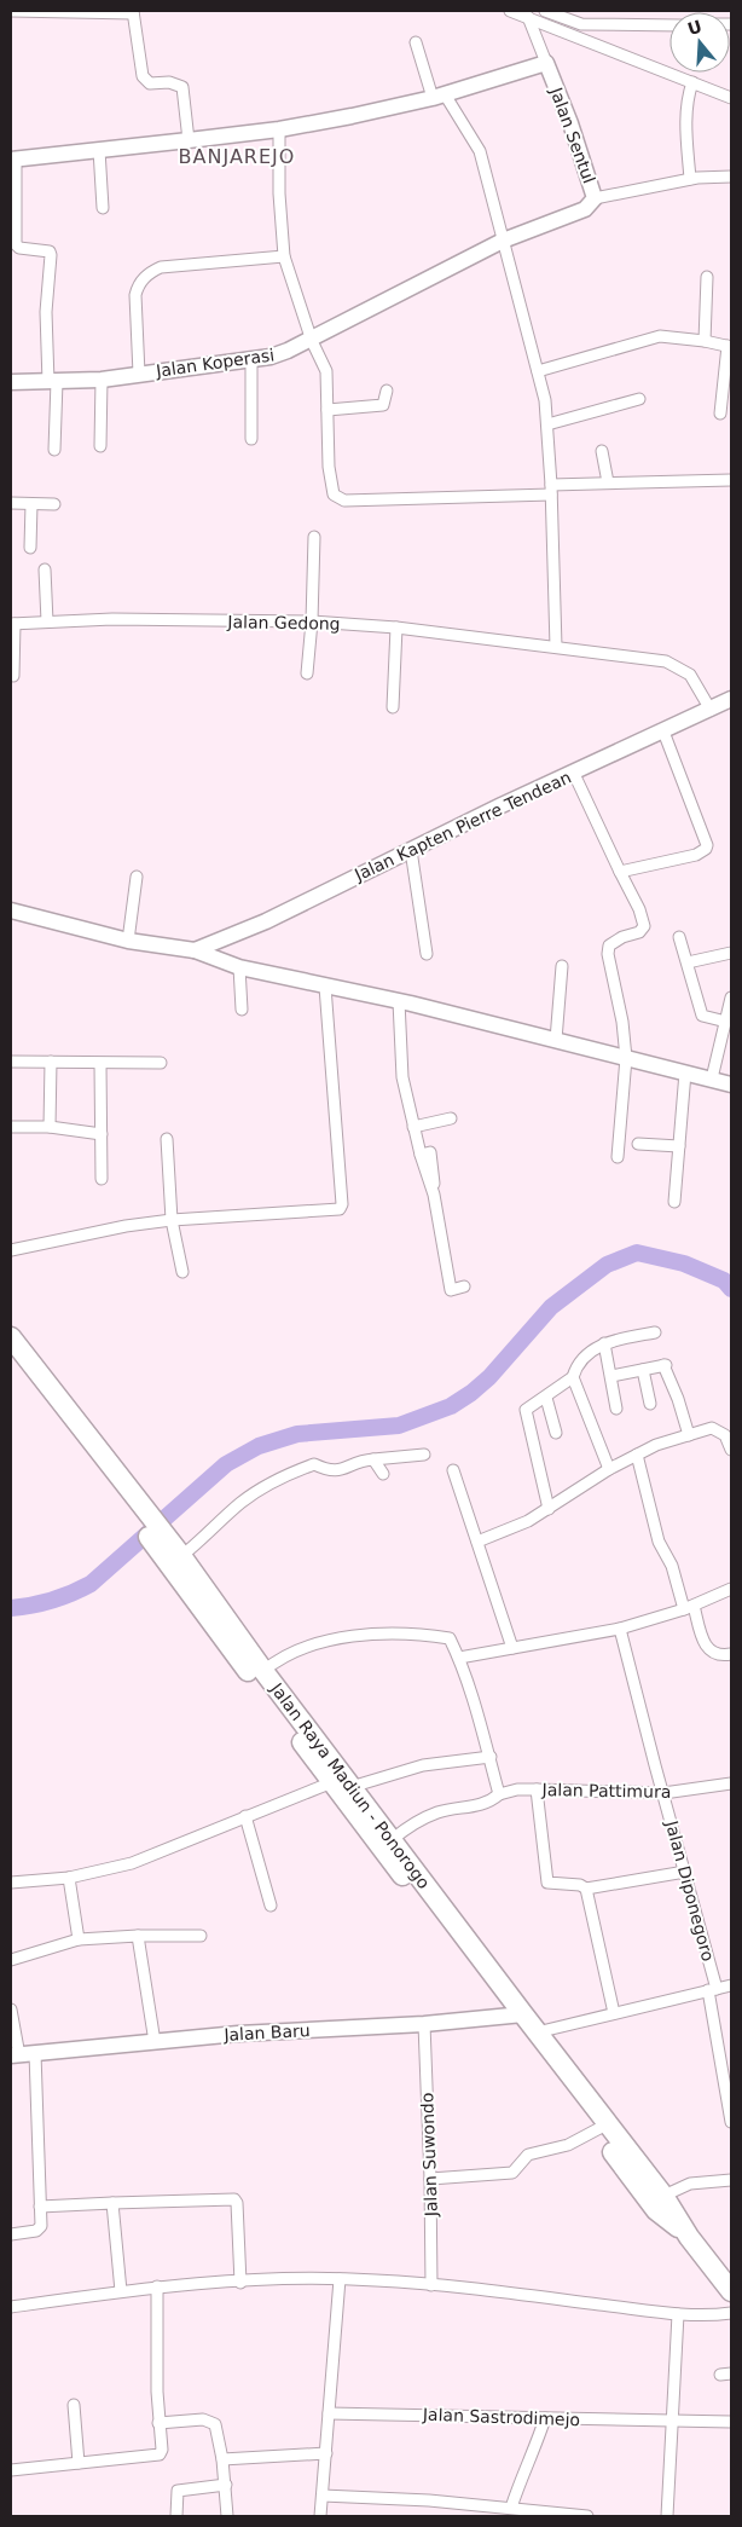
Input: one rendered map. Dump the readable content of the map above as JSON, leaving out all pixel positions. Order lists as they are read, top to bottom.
{
  "streets": {
    "highway": ["Jalan Raya Madiun - Ponorogo"],
    "street": [
      "Jalan Sentul",
      "Jalan Koperasi",
      "Jalan Gedong",
      "Jalan Kapten Pierre Tendean",
      "Jalan Pattimura",
      "Jalan Diponegoro",
      "Jalan Baru",
      "Jalan Suwondo",
      "Jalan Sastrodimejo"
    ]
  },
  "crossings": [
    ["Jalan Sentul", "Jalan Koperasi"],
    ["Jalan Raya Madiun - Ponorogo", "Jalan Pattimura"],
    ["Jalan Raya Madiun - Ponorogo", "Jalan Baru"],
    ["Jalan Pattimura", "Jalan Diponegoro"],
    ["Jalan Baru", "Jalan Suwondo"]
  ],
  "districts": ["BANJAREJO"],
  "north": "top"
}
